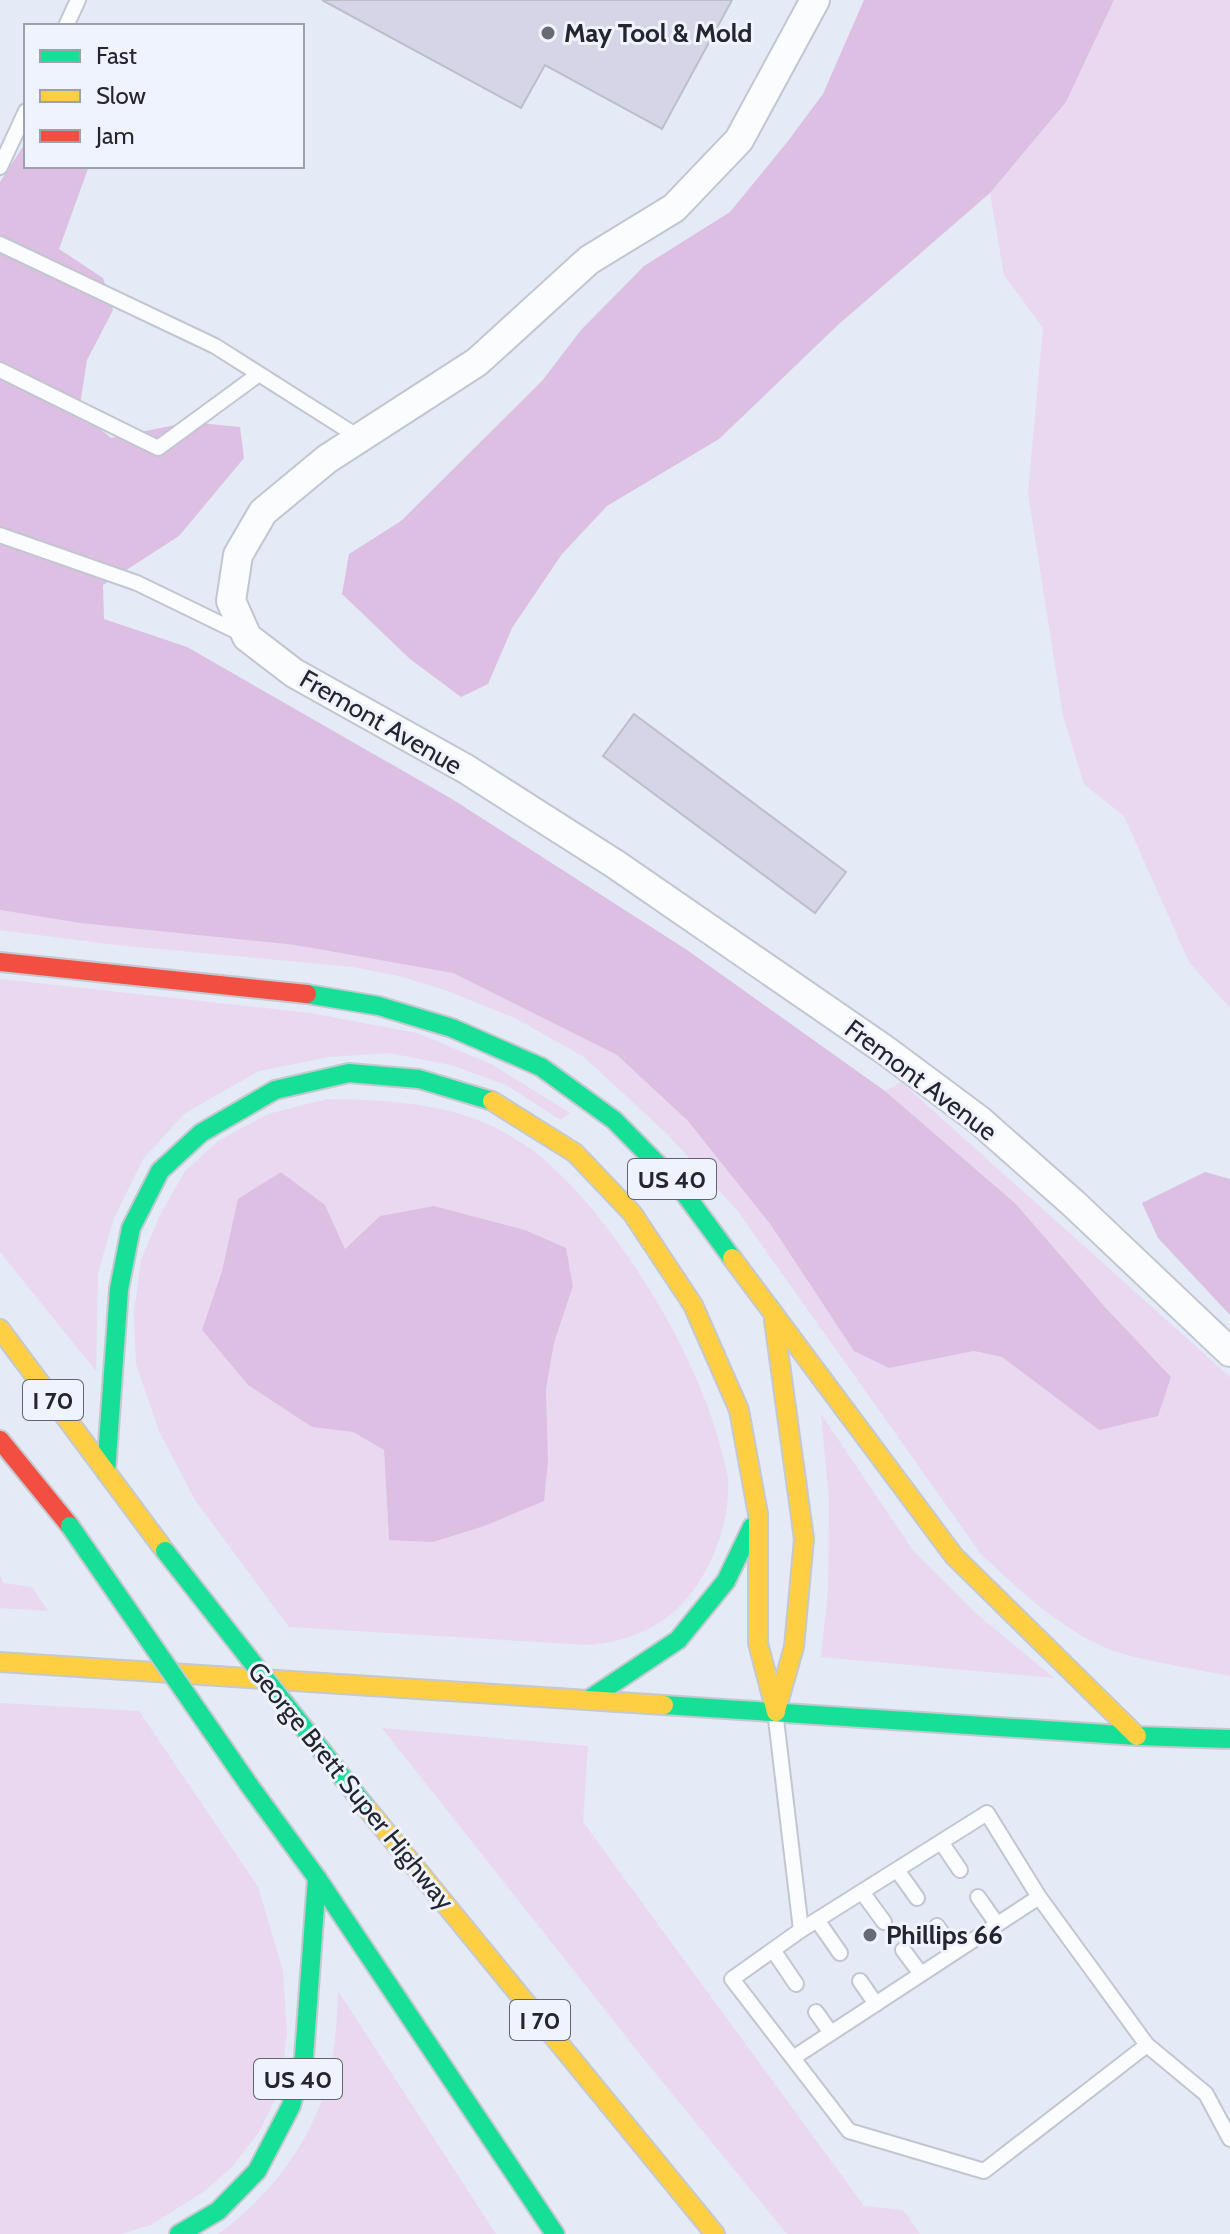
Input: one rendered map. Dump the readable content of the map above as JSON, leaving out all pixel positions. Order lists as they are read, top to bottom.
{
  "streets": {
    "main road": ["US 40", "I 70", "George Brett Super Highway"],
    "street": ["Fremont Avenue"]
  },
  "crossings": [
    ["US 40", "I 70"]
  ],
  "places": ["May Tool & Mold", "Phillips 66"],
  "legend": ["Fast", "Slow", "Jam"]
}
